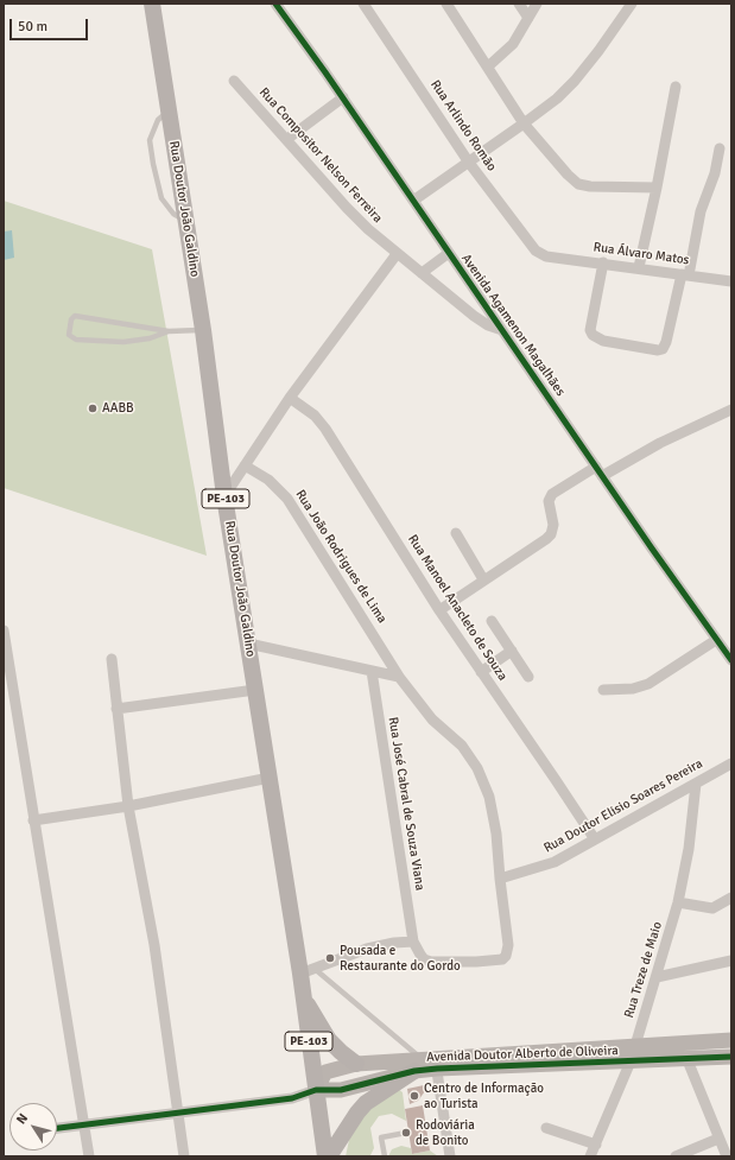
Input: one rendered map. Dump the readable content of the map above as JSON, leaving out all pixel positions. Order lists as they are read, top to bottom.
{
  "streets": {
    "main road": ["Rua Doutor João Galdino", "PE-103"],
    "street": [
      "Rua Arlindo Romão",
      "Rua Compositor Nelson Ferreira",
      "Rua Álvaro Matos",
      "Avenida Agamenon Magalhães",
      "Rua João Rodrigues de Lima",
      "Rua Manoel Anacleto de Souza",
      "Rua José Cabral de Souza Viana",
      "Rua Doutor Elisio Soares Pereira",
      "Rua Treze de Maio",
      "Avenida Doutor Alberto de Oliveira"
    ]
  },
  "crossings": [
    ["Rua Arlindo Romão", "Rua Álvaro Matos"],
    ["Rua Compositor Nelson Ferreira", "Avenida Agamenon Magalhães"],
    ["Rua Doutor João Galdino", "Avenida Doutor Alberto de Oliveira"],
    ["Rua João Rodrigues de Lima", "Rua Doutor Elisio Soares Pereira"],
    ["Rua Manoel Anacleto de Souza", "Rua Doutor Elisio Soares Pereira"],
    ["Rua Doutor Elisio Soares Pereira", "Rua Treze de Maio"],
    ["Rua Treze de Maio", "Avenida Doutor Alberto de Oliveira"]
  ],
  "places": [
    "AABB",
    "Pousada e Restaurante do Gordo",
    "Centro de Informação ao Turista",
    "Rodoviária de Bonito"
  ],
  "scale_bar": "50 m",
  "north": "top left"
}
